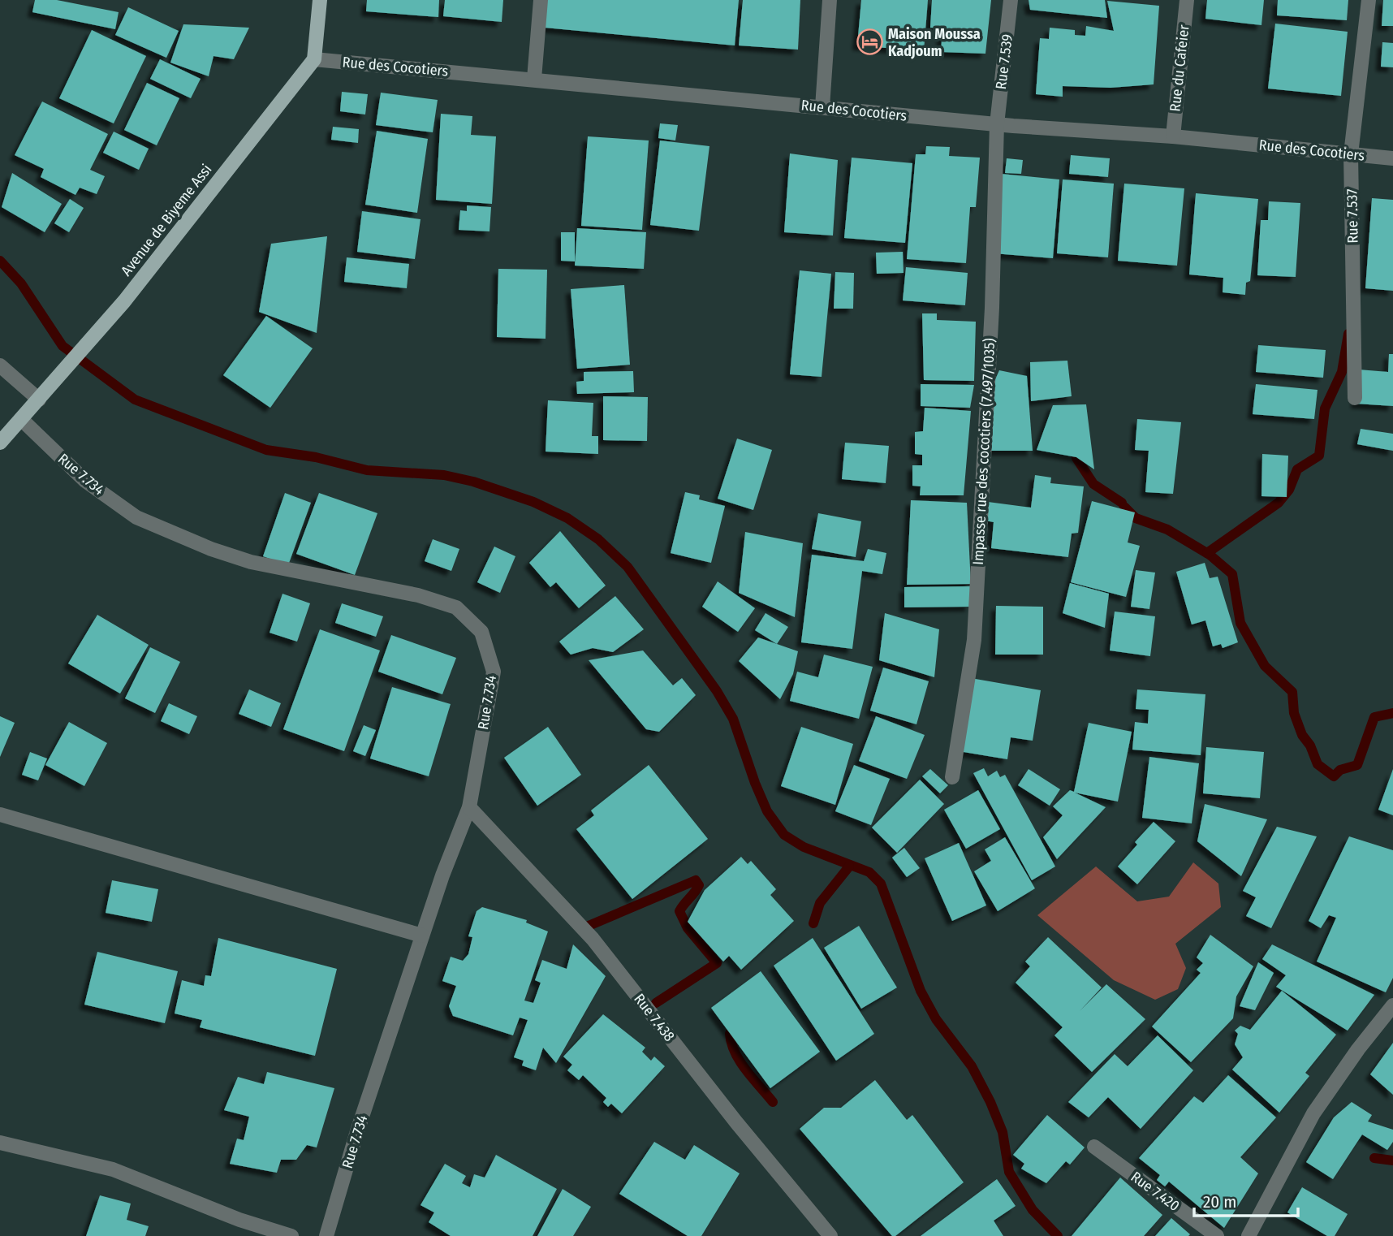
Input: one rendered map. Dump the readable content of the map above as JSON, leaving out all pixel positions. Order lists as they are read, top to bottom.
{
  "streets": {
    "main road": ["Avenue de Biyeme Assi"],
    "street": [
      "Rue 7.539",
      "Rue des Cocotiers",
      "Rue du Cafeier",
      "Rue 7.537",
      "Impasse rue des cocotiers (7.497/1035)",
      "Rue 7.734",
      "Rue 7.438",
      "Rue 7.420"
    ]
  },
  "crossings": [
    ["Rue 7.539", "Rue des Cocotiers"],
    ["Rue 7.539", "Impasse rue des cocotiers (7.497/1035)"],
    ["Rue des Cocotiers", "Rue du Cafeier"],
    ["Rue des Cocotiers", "Rue 7.537"],
    ["Rue des Cocotiers", "Avenue de Biyeme Assi"],
    ["Rue des Cocotiers", "Impasse rue des cocotiers (7.497/1035)"],
    ["Avenue de Biyeme Assi", "Rue 7.734"],
    ["Rue 7.734", "Rue 7.438"]
  ],
  "places": {
    "hotel": ["Maison Moussa Kadjoum"]
  },
  "scale_bar": "20 m"
}
